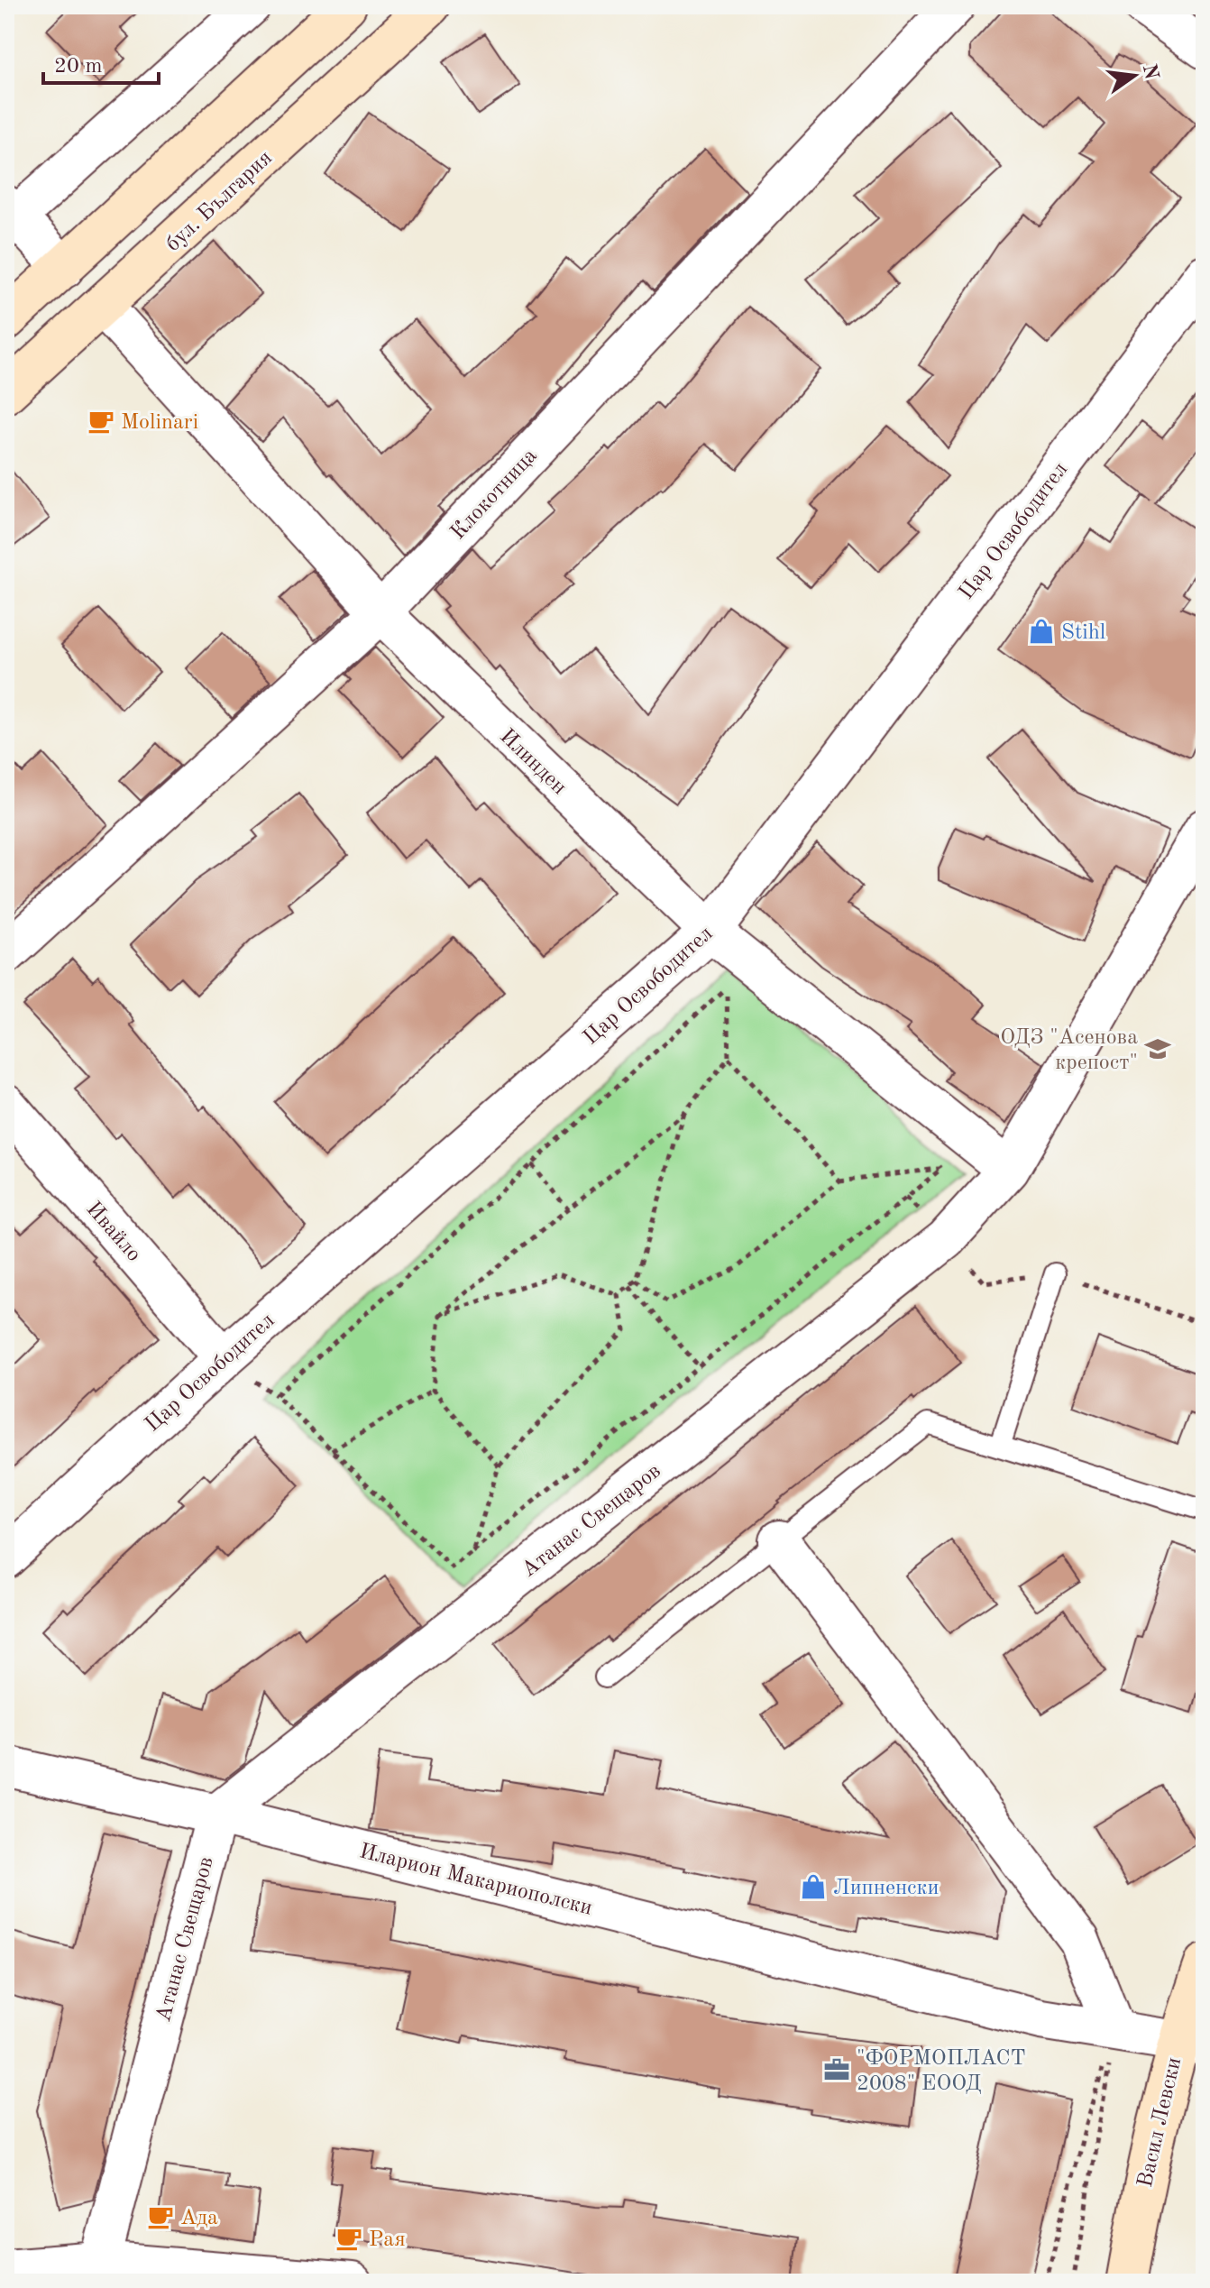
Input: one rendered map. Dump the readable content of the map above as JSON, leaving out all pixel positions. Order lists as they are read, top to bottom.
{
  "streets": {
    "main road": ["бул. България", "Васил Левски"],
    "street": [
      "Клокотница",
      "Цар Освободител",
      "Илинден",
      "Ивайло",
      "Атанас Свещаров",
      "Иларион Макариополски"
    ]
  },
  "crossings": [
    ["бул. България", "Илинден"],
    ["Клокотница", "Илинден"],
    ["Цар Освободител", "Илинден"],
    ["Цар Освободител", "Ивайло"],
    ["Илинден", "Атанас Свещаров"],
    ["Атанас Свещаров", "Иларион Макариополски"],
    ["Иларион Макариополски", "Васил Левски"]
  ],
  "places": {
    "cafe": ["Molinari", "Ада", "Рая"],
    "shop": ["Stihl", "Липненски"],
    "school or university": ["ОДЗ \"Асенова крепост\""],
    "office": ["\"ФОРМОПЛАСТ 2008\" ЕООД"]
  },
  "scale_bar": "20 m",
  "north": "right"
}
